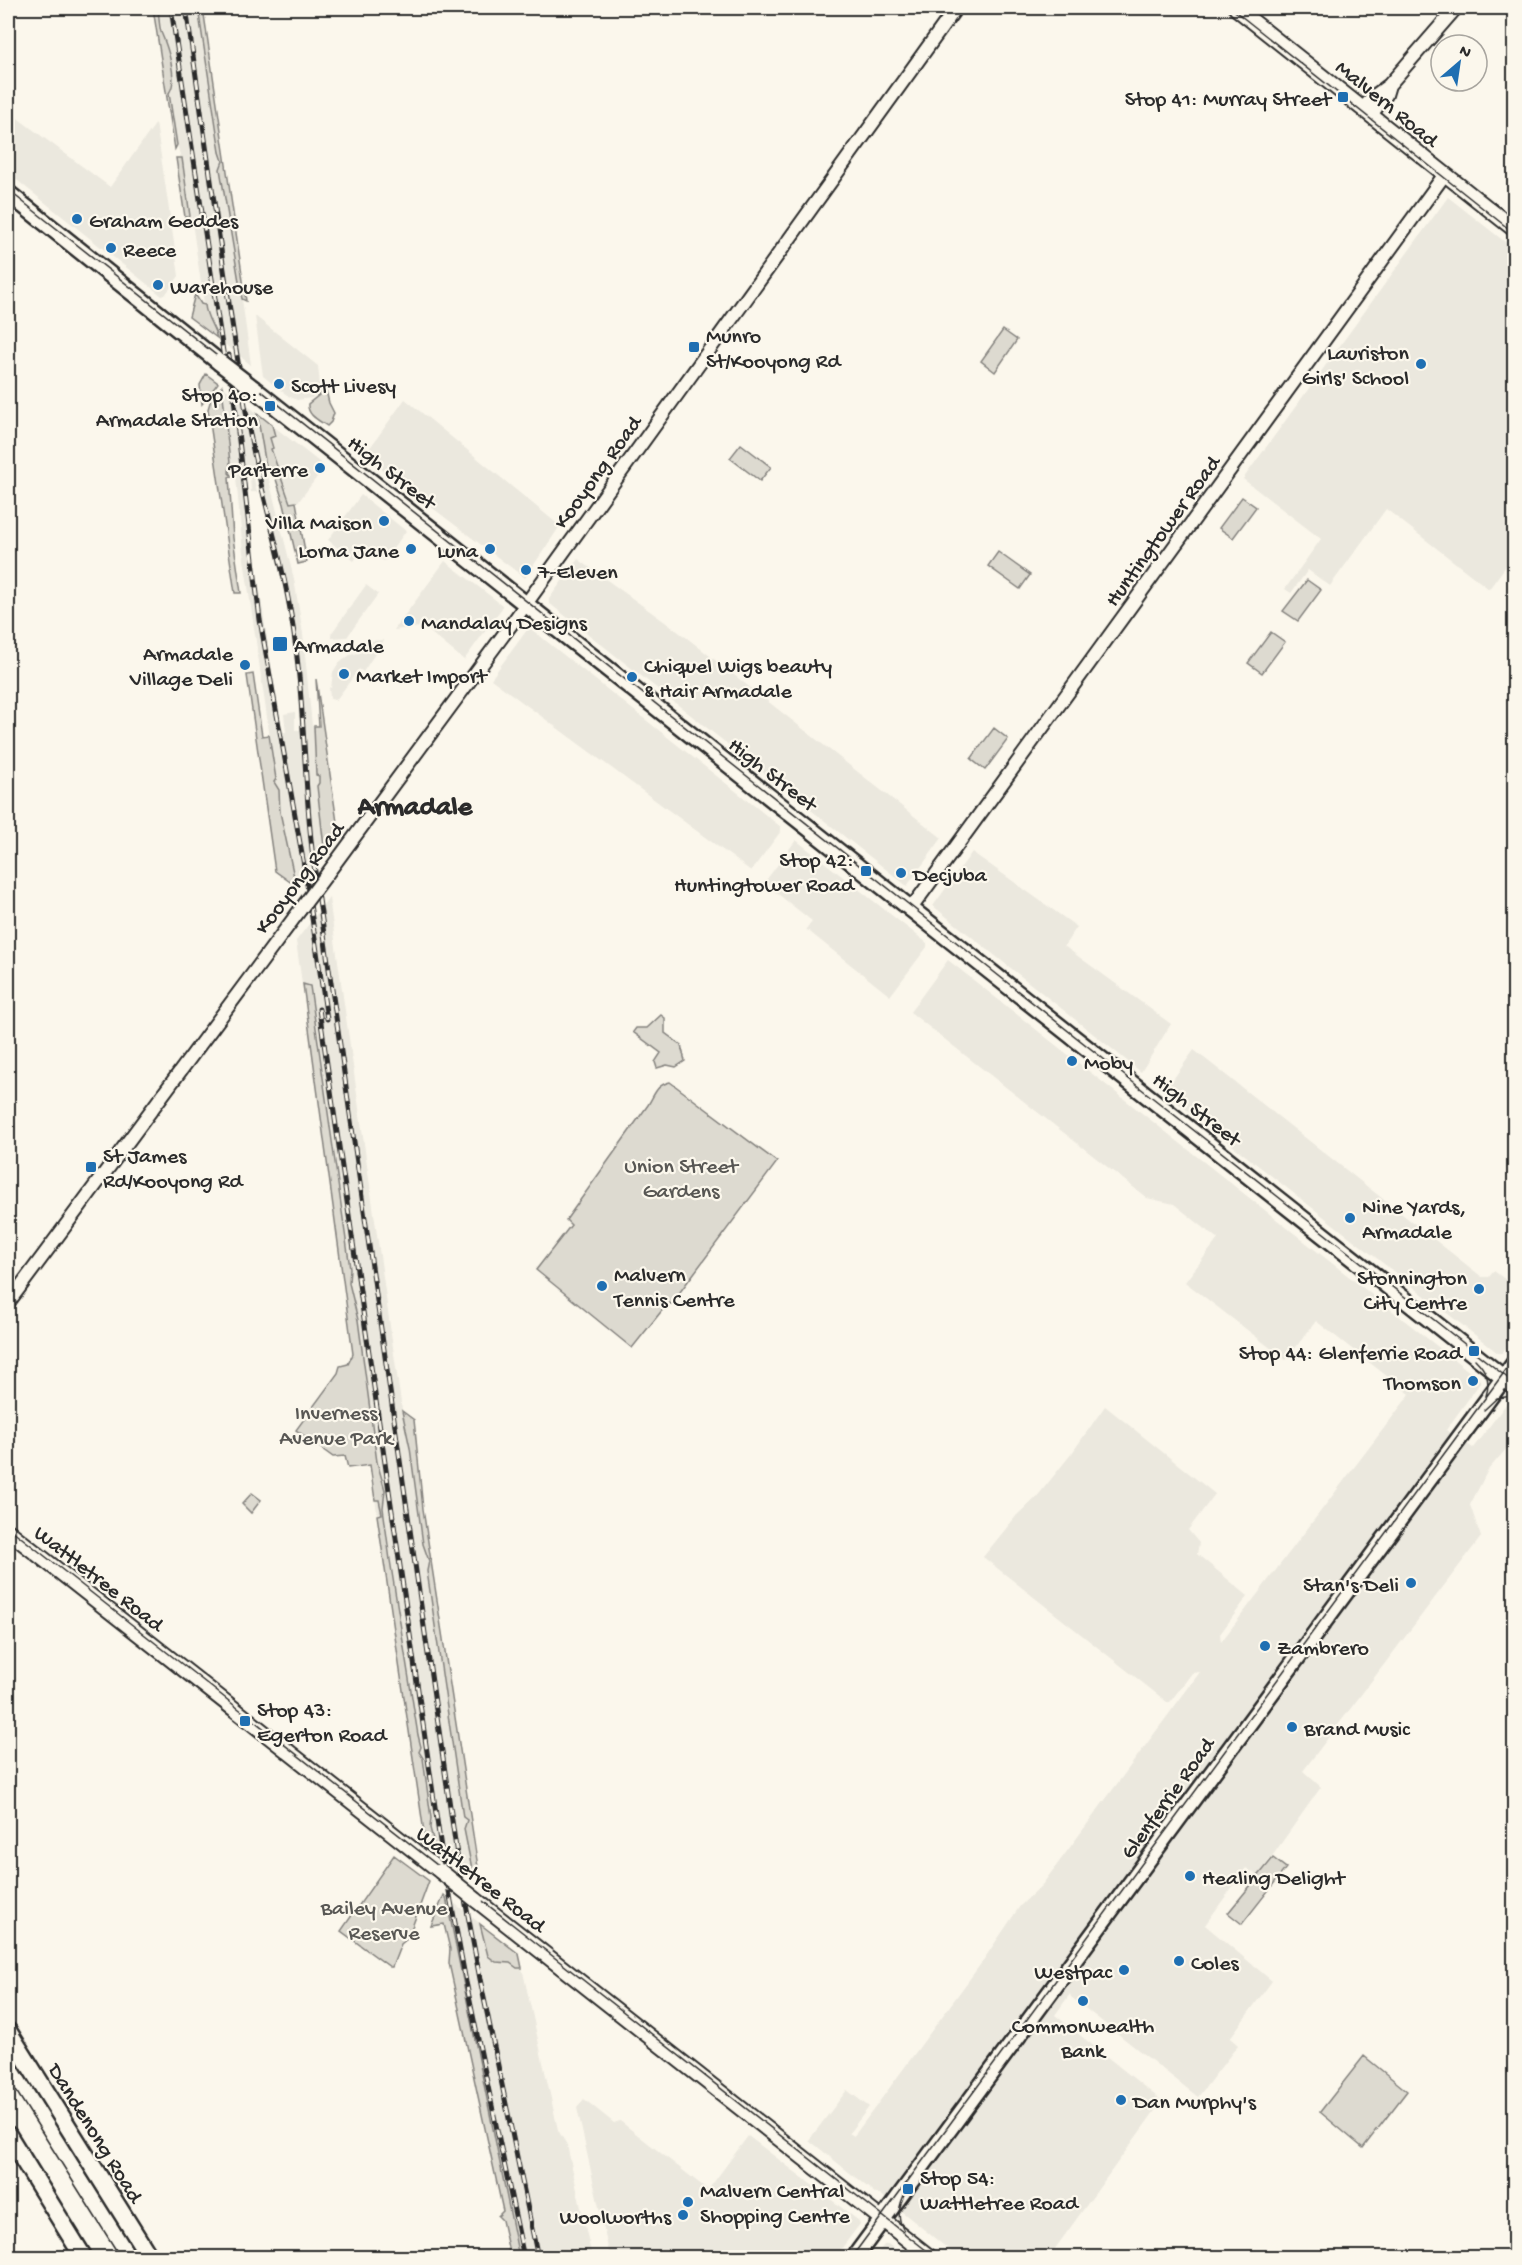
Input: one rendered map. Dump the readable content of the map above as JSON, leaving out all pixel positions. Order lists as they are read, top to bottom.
{
  "streets": {
    "highway": ["Dandenong Road"],
    "main road": [
      "Malvern Road",
      "High Street",
      "Wattletree Road",
      "Glenferrie Road"
    ],
    "street": ["Kooyong Road", "Huntingtower Road"]
  },
  "crossings": [
    ["Malvern Road", "Huntingtower Road"],
    ["High Street", "Kooyong Road"],
    ["High Street", "Huntingtower Road"],
    ["High Street", "Glenferrie Road"],
    ["Wattletree Road", "Glenferrie Road"]
  ],
  "districts": ["Armadale"],
  "parks": ["Union Street Gardens", "Inverness Avenue Park", "Bailey Avenue Reserve"],
  "places": {
    "transit": [
      "Stop 41: Murray Street",
      "Munro St/Kooyong Rd",
      "Stop 40: Armadale Station",
      "Armadale",
      "Stop 42: Huntingtower Road",
      "St James Rd/Kooyong Rd",
      "Stop 44: Glenferrie Road",
      "Stop 43: Egerton Road",
      "Stop 54: Wattletree Road"
    ],
    "other": [
      "Graham Geddes",
      "Reece",
      "Warehouse",
      "Lauriston Girls' School",
      "Scott Livesy",
      "Parterre",
      "Villa Maison",
      "Lorna Jane",
      "Luna",
      "7-Eleven",
      "Mandalay Designs",
      "Armadale Village Deli",
      "Market Import",
      "Chiquel Wigs beauty & Hair Armadale",
      "Decjuba",
      "Moby",
      "Nine Yards, Armadale",
      "Malvern Tennis Centre",
      "Stonnington City Centre",
      "Thomson",
      "Stan's Deli",
      "Zambrero",
      "Brand Music",
      "Healing Delight",
      "Coles",
      "Westpac",
      "Commonwealth Bank",
      "Dan Murphy's",
      "Malvern Central Shopping Centre",
      "Woolworths"
    ]
  },
  "north": "top right"
}
